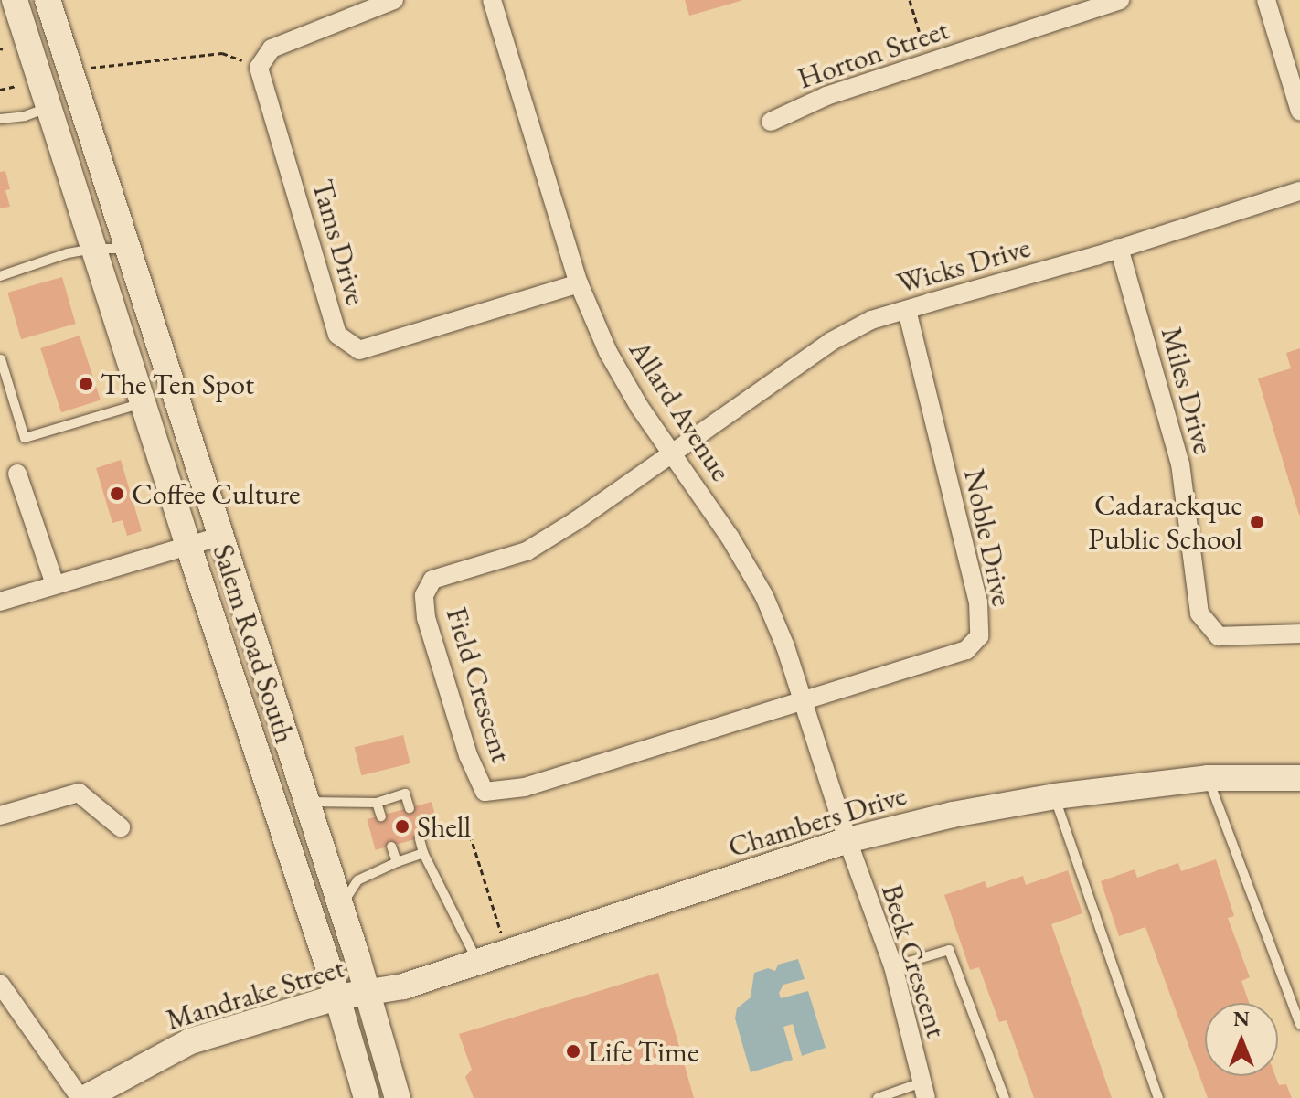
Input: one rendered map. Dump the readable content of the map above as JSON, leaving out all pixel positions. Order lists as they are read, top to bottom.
{
  "streets": {
    "main road": ["Salem Road South", "Chambers Drive", "Mandrake Street"],
    "street": [
      "Horton Street",
      "Tams Drive",
      "Wicks Drive",
      "Miles Drive",
      "Allard Avenue",
      "Noble Drive",
      "Field Crescent",
      "Beck Crescent"
    ]
  },
  "crossings": [
    ["Tams Drive", "Allard Avenue"],
    ["Wicks Drive", "Miles Drive"],
    ["Wicks Drive", "Allard Avenue"],
    ["Wicks Drive", "Noble Drive"],
    ["Wicks Drive", "Field Crescent"],
    ["Allard Avenue", "Noble Drive"],
    ["Allard Avenue", "Field Crescent"],
    ["Allard Avenue", "Chambers Drive"],
    ["Allard Avenue", "Beck Crescent"],
    ["Noble Drive", "Field Crescent"],
    ["Salem Road South", "Chambers Drive"],
    ["Salem Road South", "Mandrake Street"],
    ["Chambers Drive", "Beck Crescent"],
    ["Chambers Drive", "Mandrake Street"]
  ],
  "places": [
    "The Ten Spot",
    "Coffee Culture",
    "Cadarackque Public School",
    "Shell",
    "Life Time"
  ],
  "north": "top"
}
